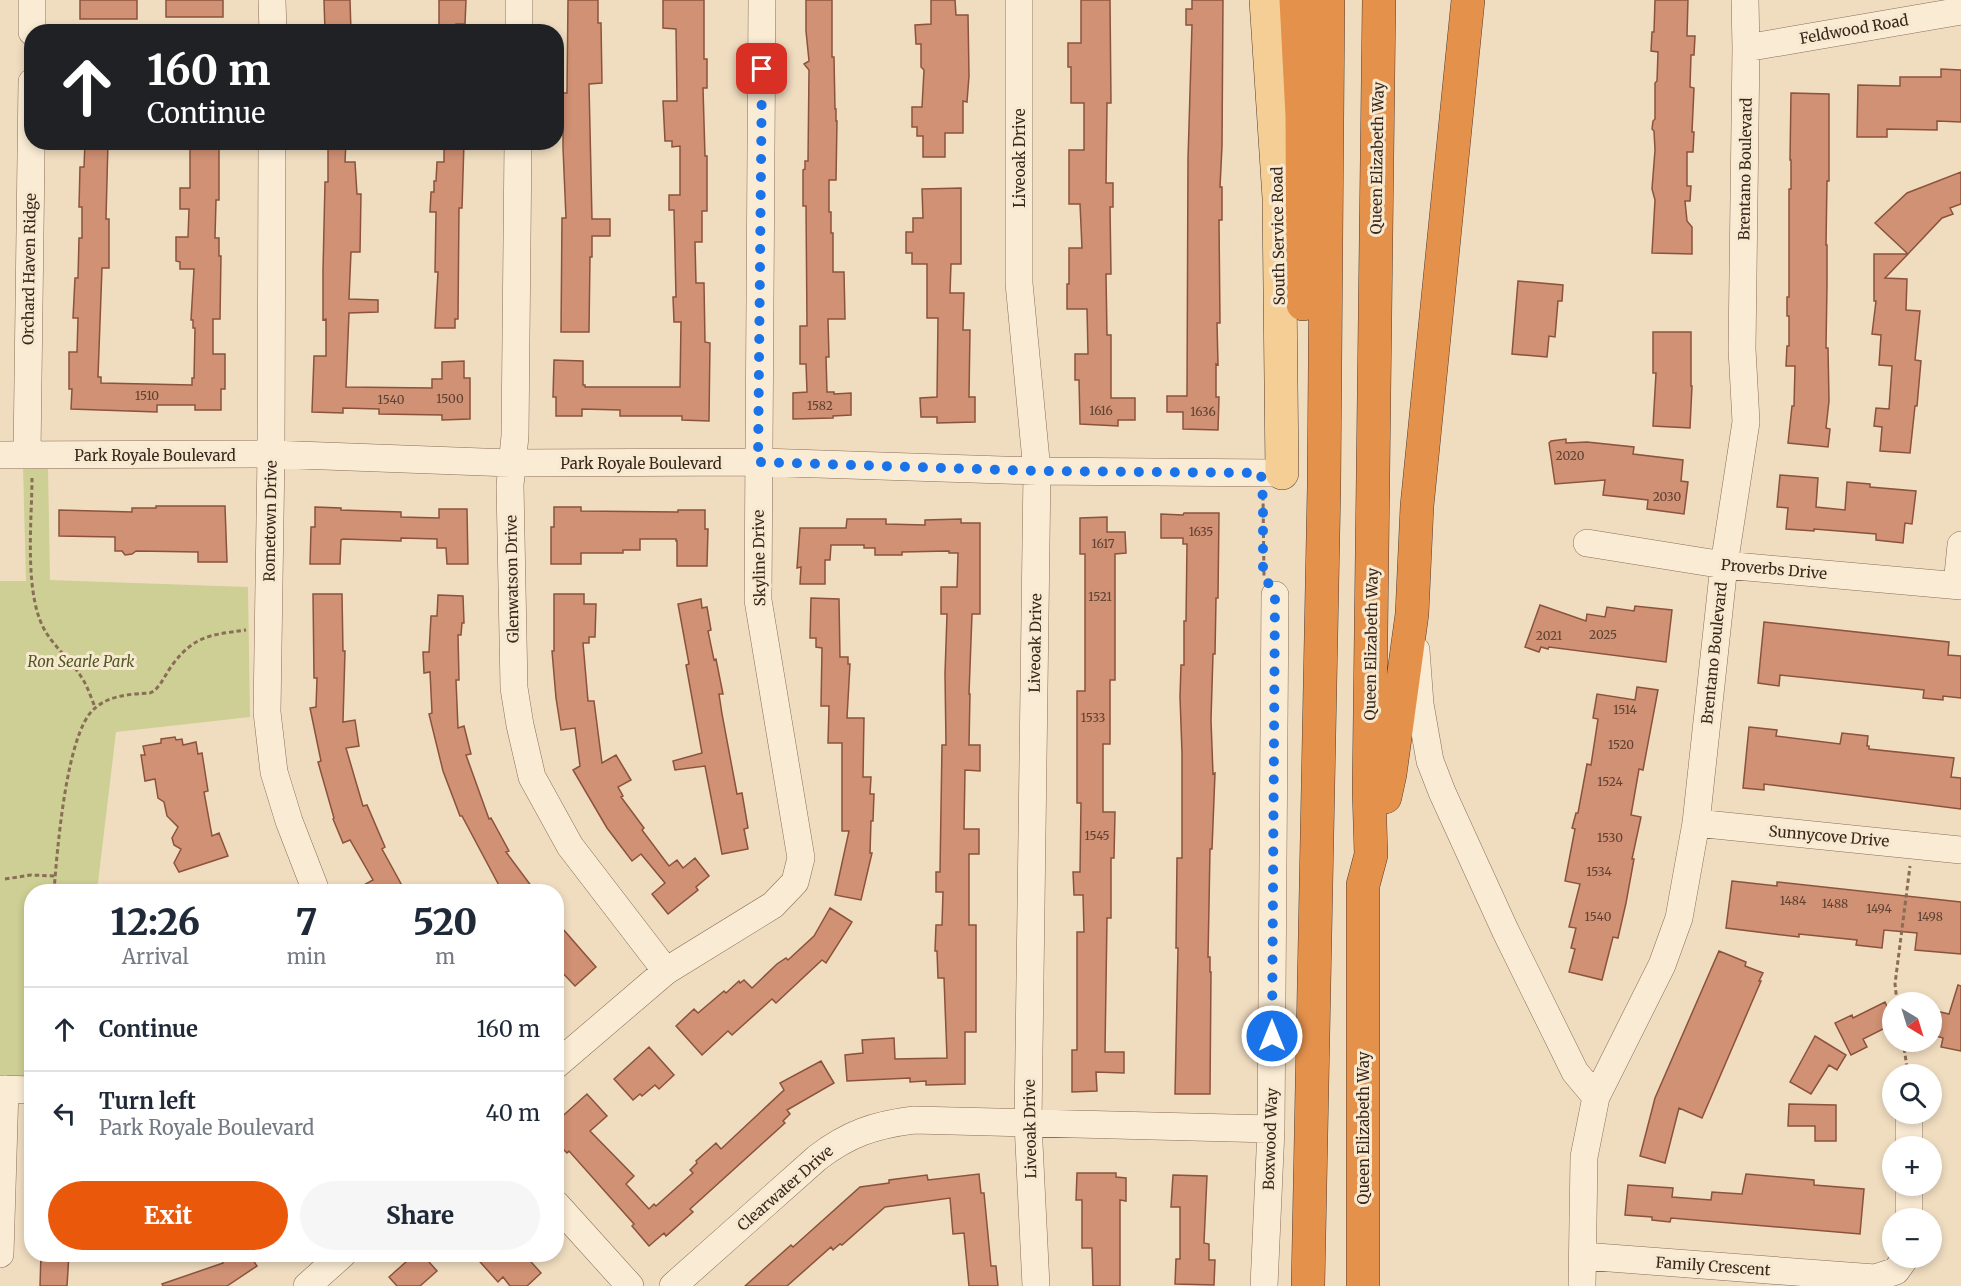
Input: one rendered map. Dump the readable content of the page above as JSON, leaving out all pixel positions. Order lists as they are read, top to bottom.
{
  "streets": {
    "highway": ["Queen Elizabeth Way"],
    "main road": ["South Service Road"],
    "street": [
      "Feldwood Road",
      "Liveoak Drive",
      "Brentano Boulevard",
      "Orchard Haven Ridge",
      "Park Royale Boulevard",
      "Rometown Drive",
      "Skyline Drive",
      "Proverbs Drive",
      "Glenwatson Drive",
      "Sunnycove Drive",
      "Boxwood Way",
      "Clearwater Drive",
      "Family Crescent"
    ]
  },
  "crossings": [
    ["Feldwood Road", "Brentano Boulevard"],
    ["Liveoak Drive", "Park Royale Boulevard"],
    ["Liveoak Drive", "Clearwater Drive"],
    ["Brentano Boulevard", "Proverbs Drive"],
    ["Brentano Boulevard", "Sunnycove Drive"],
    ["Brentano Boulevard", "Family Crescent"],
    ["South Service Road", "Park Royale Boulevard"],
    ["Orchard Haven Ridge", "Park Royale Boulevard"],
    ["Park Royale Boulevard", "Rometown Drive"],
    ["Park Royale Boulevard", "Skyline Drive"],
    ["Park Royale Boulevard", "Glenwatson Drive"],
    ["Skyline Drive", "Glenwatson Drive"],
    ["Boxwood Way", "Clearwater Drive"]
  ],
  "parks": ["Ron Searle Park"],
  "house_numbers": [
    "1510",
    "1500",
    "1540",
    "1582",
    "1616",
    "1636",
    "2020",
    "2030",
    "1635",
    "1617",
    "1521",
    "2025",
    "2021",
    "1514",
    "1533",
    "1520",
    "1524",
    "1545",
    "1530",
    "1534",
    "1484",
    "1488",
    "1494",
    "1540",
    "1498"
  ],
  "north": "bottom right",
  "page": {
    "turn": ["160 m", "Continue"],
    "eta": [
      "12:26",
      "Arrival",
      "7",
      "min",
      "520",
      "m"
    ],
    "list": [
      {
        "name": "Continue",
        "value": "160 m"
      },
      {
        "name": "Turn left",
        "note": "Park Royale Boulevard",
        "value": "40 m"
      }
    ],
    "map_buttons": ["+", "−"],
    "buttons": ["Exit", "Share"]
  }
}
